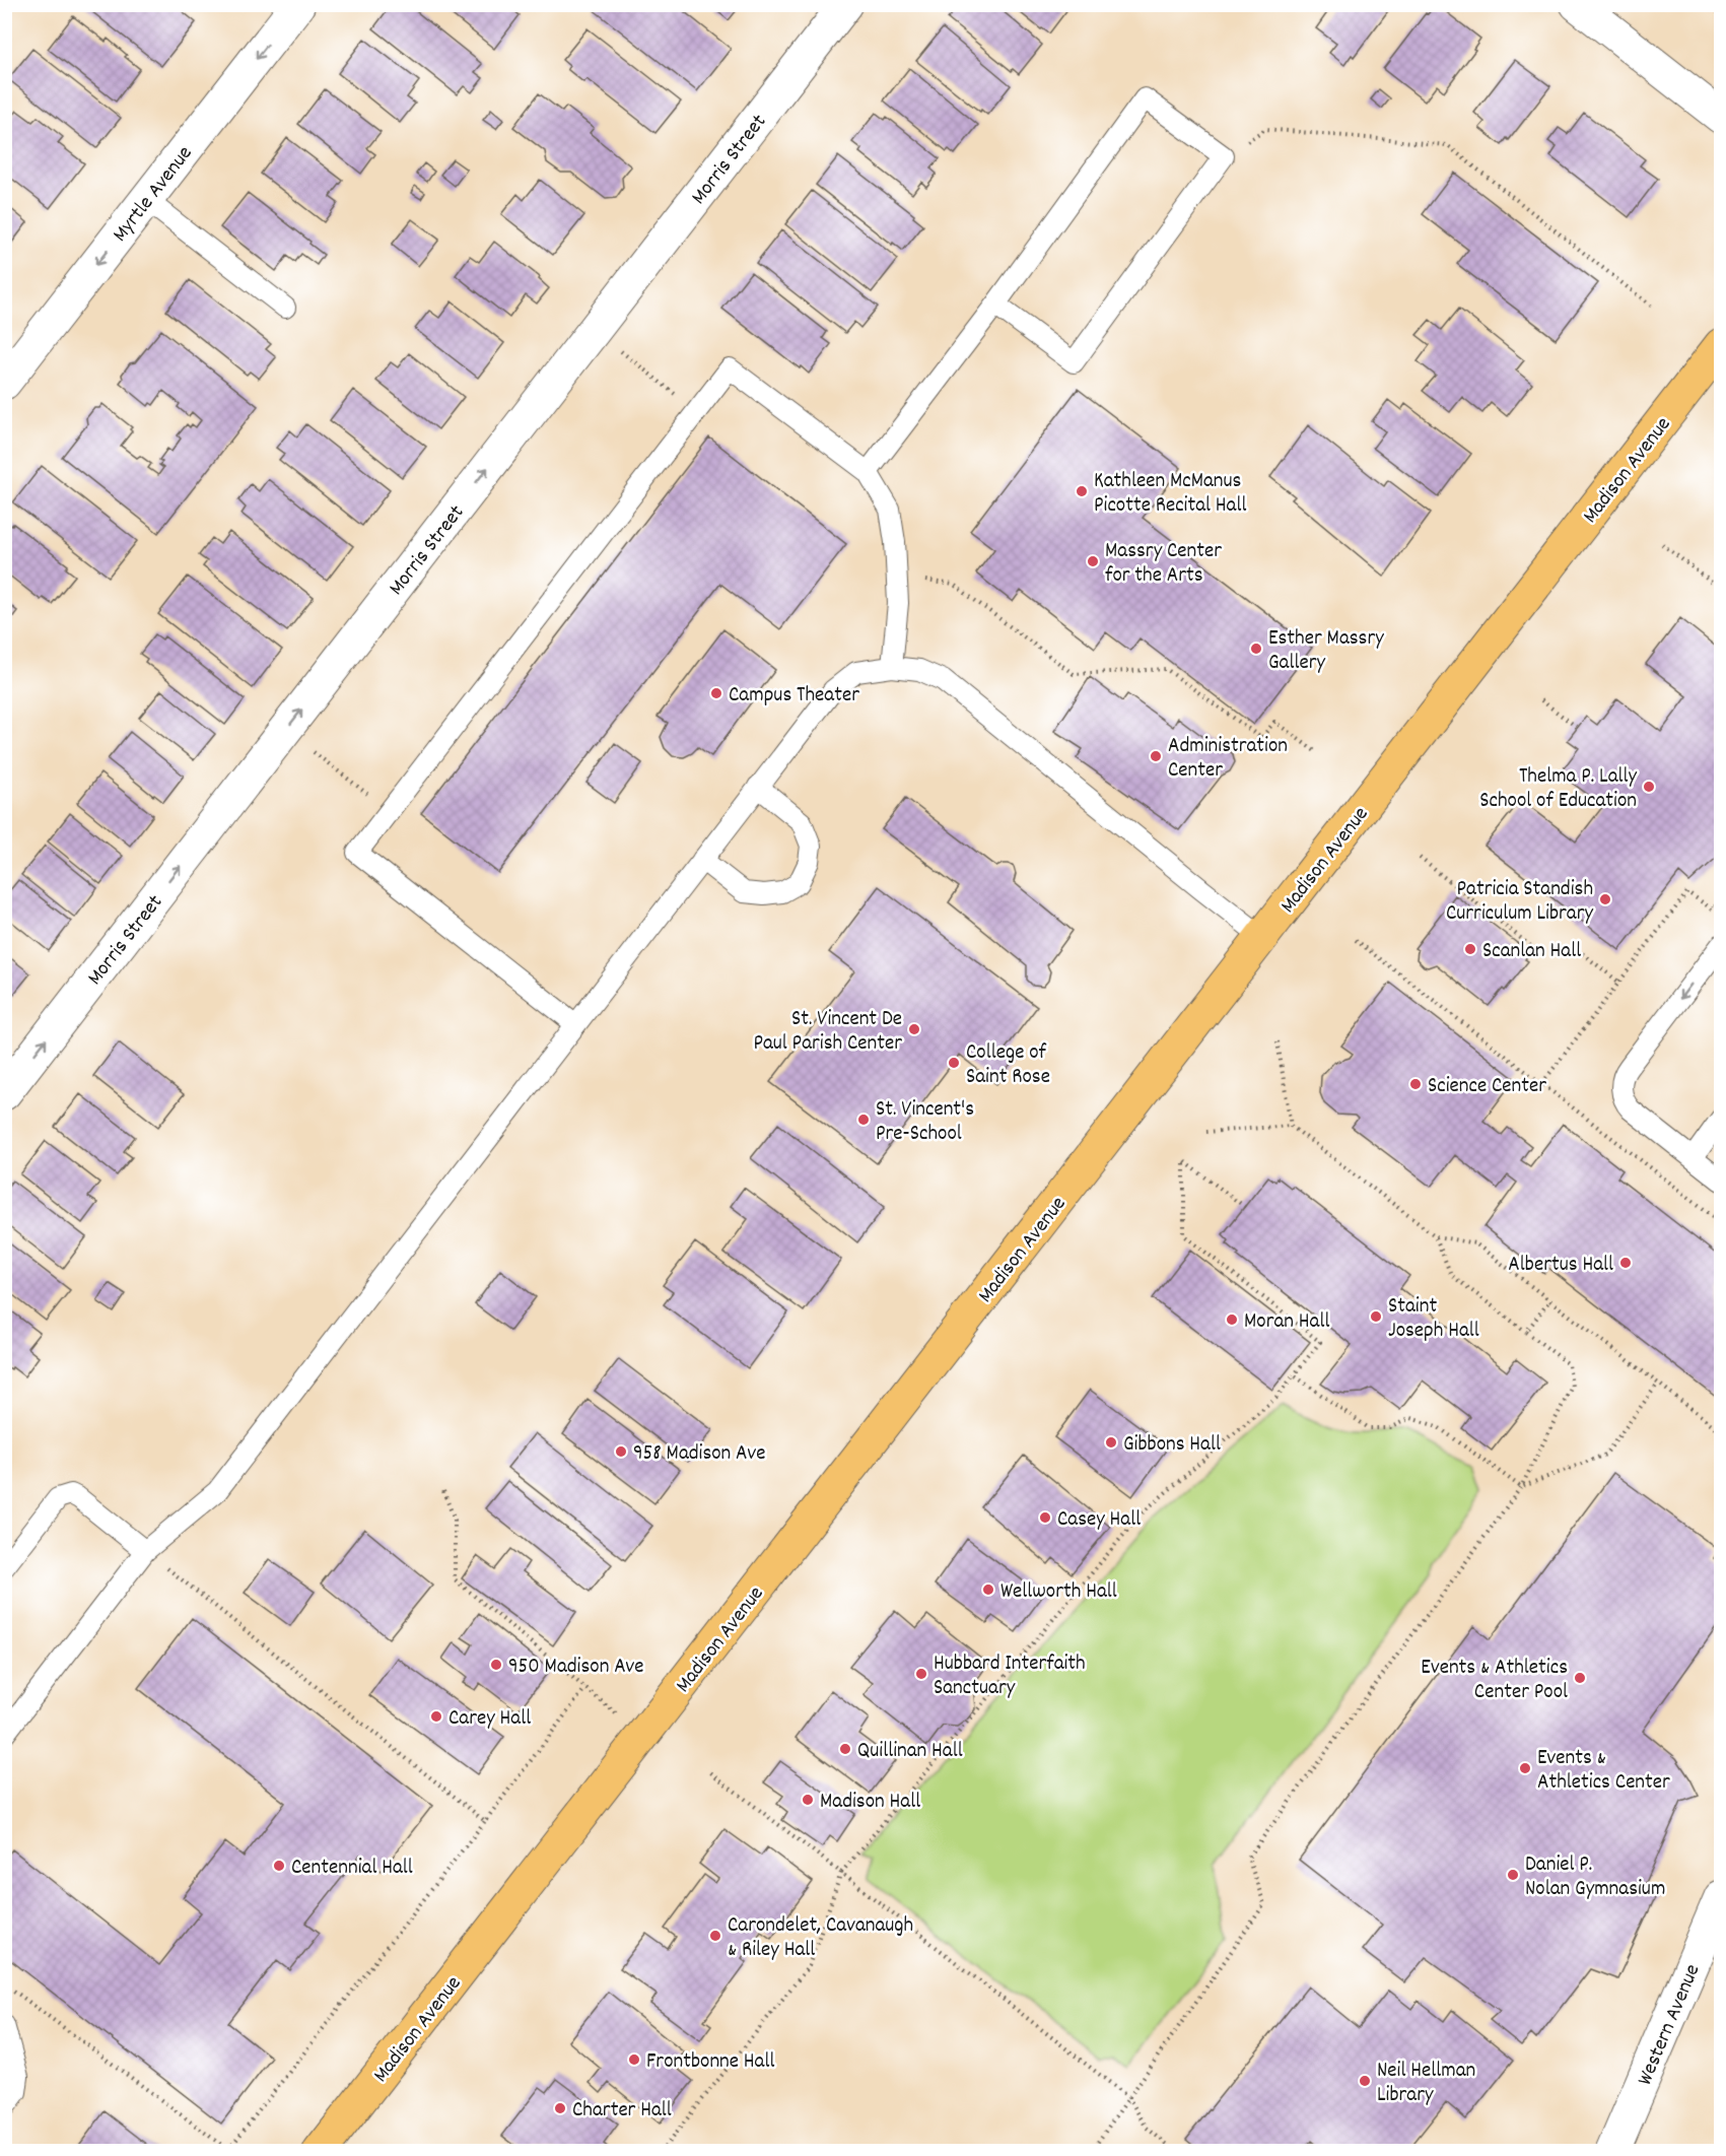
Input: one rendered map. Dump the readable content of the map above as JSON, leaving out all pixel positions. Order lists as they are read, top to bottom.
{
  "streets": {
    "main road": ["Madison Avenue"],
    "street": ["Morris Street", "Myrtle Avenue", "Western Avenue"]
  },
  "one_way": ["Morris Street", "Myrtle Avenue"],
  "places": [
    "Kathleen McManus Picotte Recital Hall",
    "Massry Center for the Arts",
    "Esther Massry Gallery",
    "Campus Theater",
    "Administration Center",
    "Thelma P. Lally School of Education",
    "Patricia Standish Curriculum Library",
    "Scanlan Hall",
    "St. Vincent De Paul Parish Center",
    "College of Saint Rose",
    "Science Center",
    "St. Vincent's Pre-School",
    "Albertus Hall",
    "Staint Joseph Hall",
    "Moran Hall",
    "Gibbons Hall",
    "958 Madison Ave",
    "Casey Hall",
    "Wellworth Hall",
    "950 Madison Ave",
    "Hubbard Interfaith Sanctuary",
    "Events & Athletics Center Pool",
    "Carey Hall",
    "Quillinan Hall",
    "Events & Athletics Center",
    "Madison Hall",
    "Centennial Hall",
    "Daniel P. Nolan Gymnasium",
    "Carondelet, Cavanaugh & Riley Hall",
    "Frontbonne Hall",
    "Neil Hellman Library",
    "Charter Hall"
  ]
}
